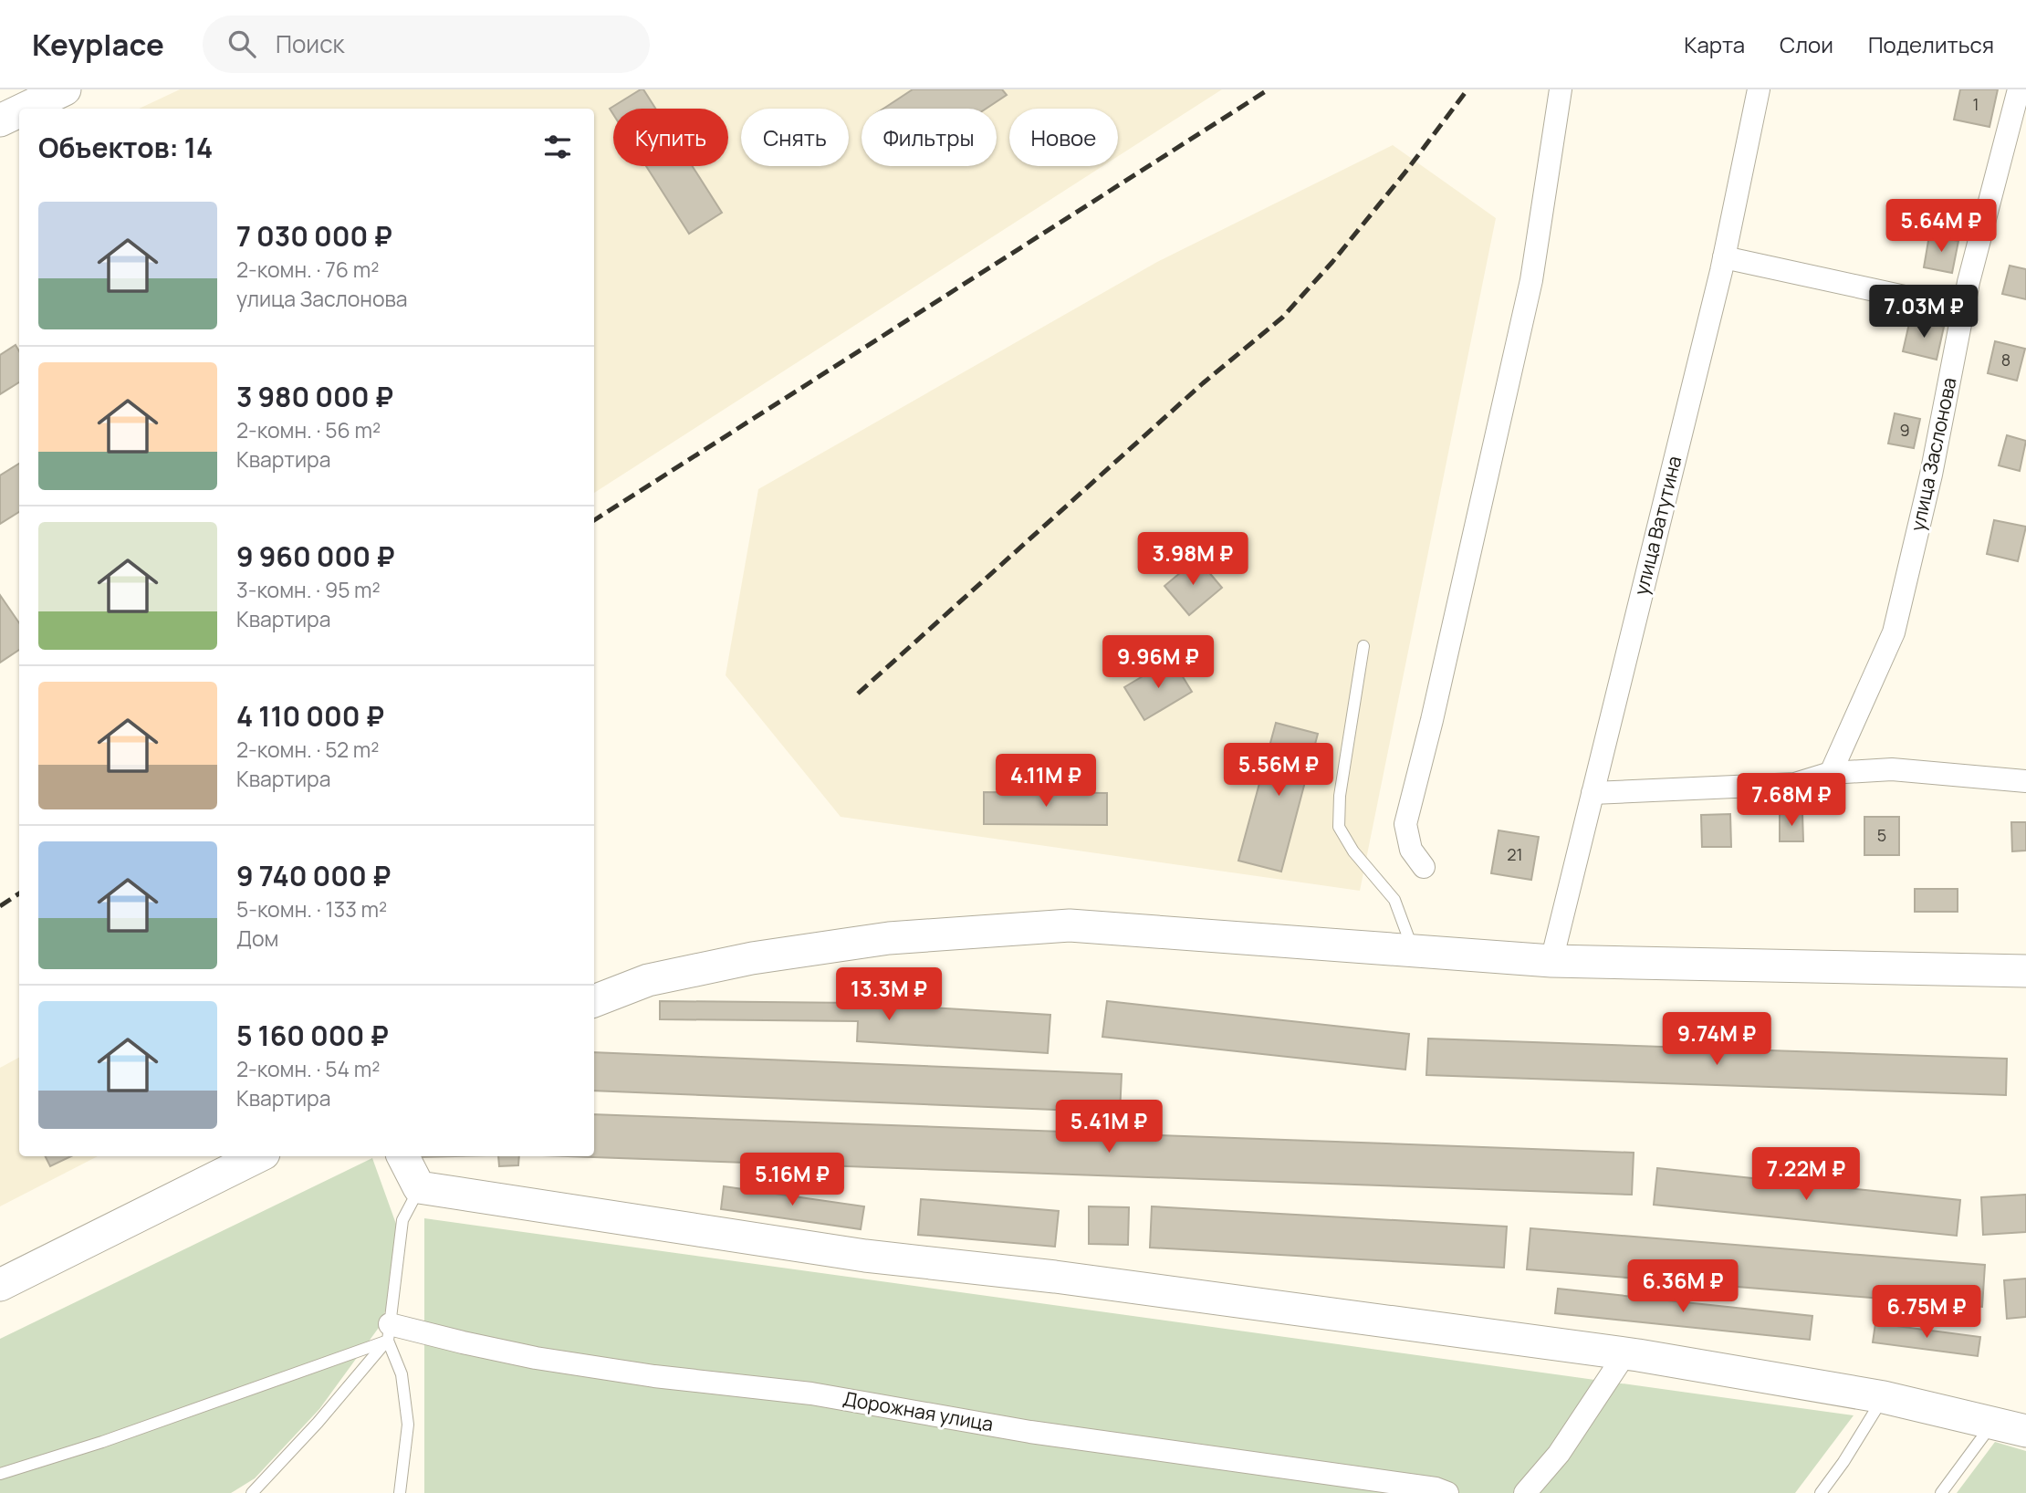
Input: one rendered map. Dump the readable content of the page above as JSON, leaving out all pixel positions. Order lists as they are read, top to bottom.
{
  "streets": {
    "street": ["улица Заслонова", "улица Ватутина", "Дорожная улица"]
  },
  "house_numbers": [
    "1",
    "8",
    "9",
    "5",
    "21"
  ],
  "page": {
    "header": "Keyplace",
    "search": "Поиск",
    "nav": ["Карта", "Слои", "Поделиться"],
    "chip": [
      "Купить",
      "Снять",
      "Фильтры",
      "Новое"
    ],
    "heading": "Объектов: 14",
    "list": [
      {
        "name": "7 030 000 ₽",
        "note": "2-комн. · 76 m² · улица Заслонова"
      },
      {
        "name": "3 980 000 ₽",
        "note": "2-комн. · 56 m² · Квартира"
      },
      {
        "name": "9 960 000 ₽",
        "note": "3-комн. · 95 m² · Квартира"
      },
      {
        "name": "4 110 000 ₽",
        "note": "2-комн. · 52 m² · Квартира"
      },
      {
        "name": "9 740 000 ₽",
        "note": "5-комн. · 133 m² · Дом"
      },
      {
        "name": "5 160 000 ₽",
        "note": "2-комн. · 54 m² · Квартира"
      }
    ],
    "price": [
      "5.64M ₽",
      "7.03M ₽",
      "3.98M ₽",
      "9.96M ₽",
      "5.56M ₽",
      "4.11M ₽",
      "7.68M ₽",
      "13.3M ₽",
      "9.74M ₽",
      "5.41M ₽",
      "7.22M ₽",
      "5.16M ₽",
      "6.36M ₽",
      "6.75M ₽"
    ]
  }
}
